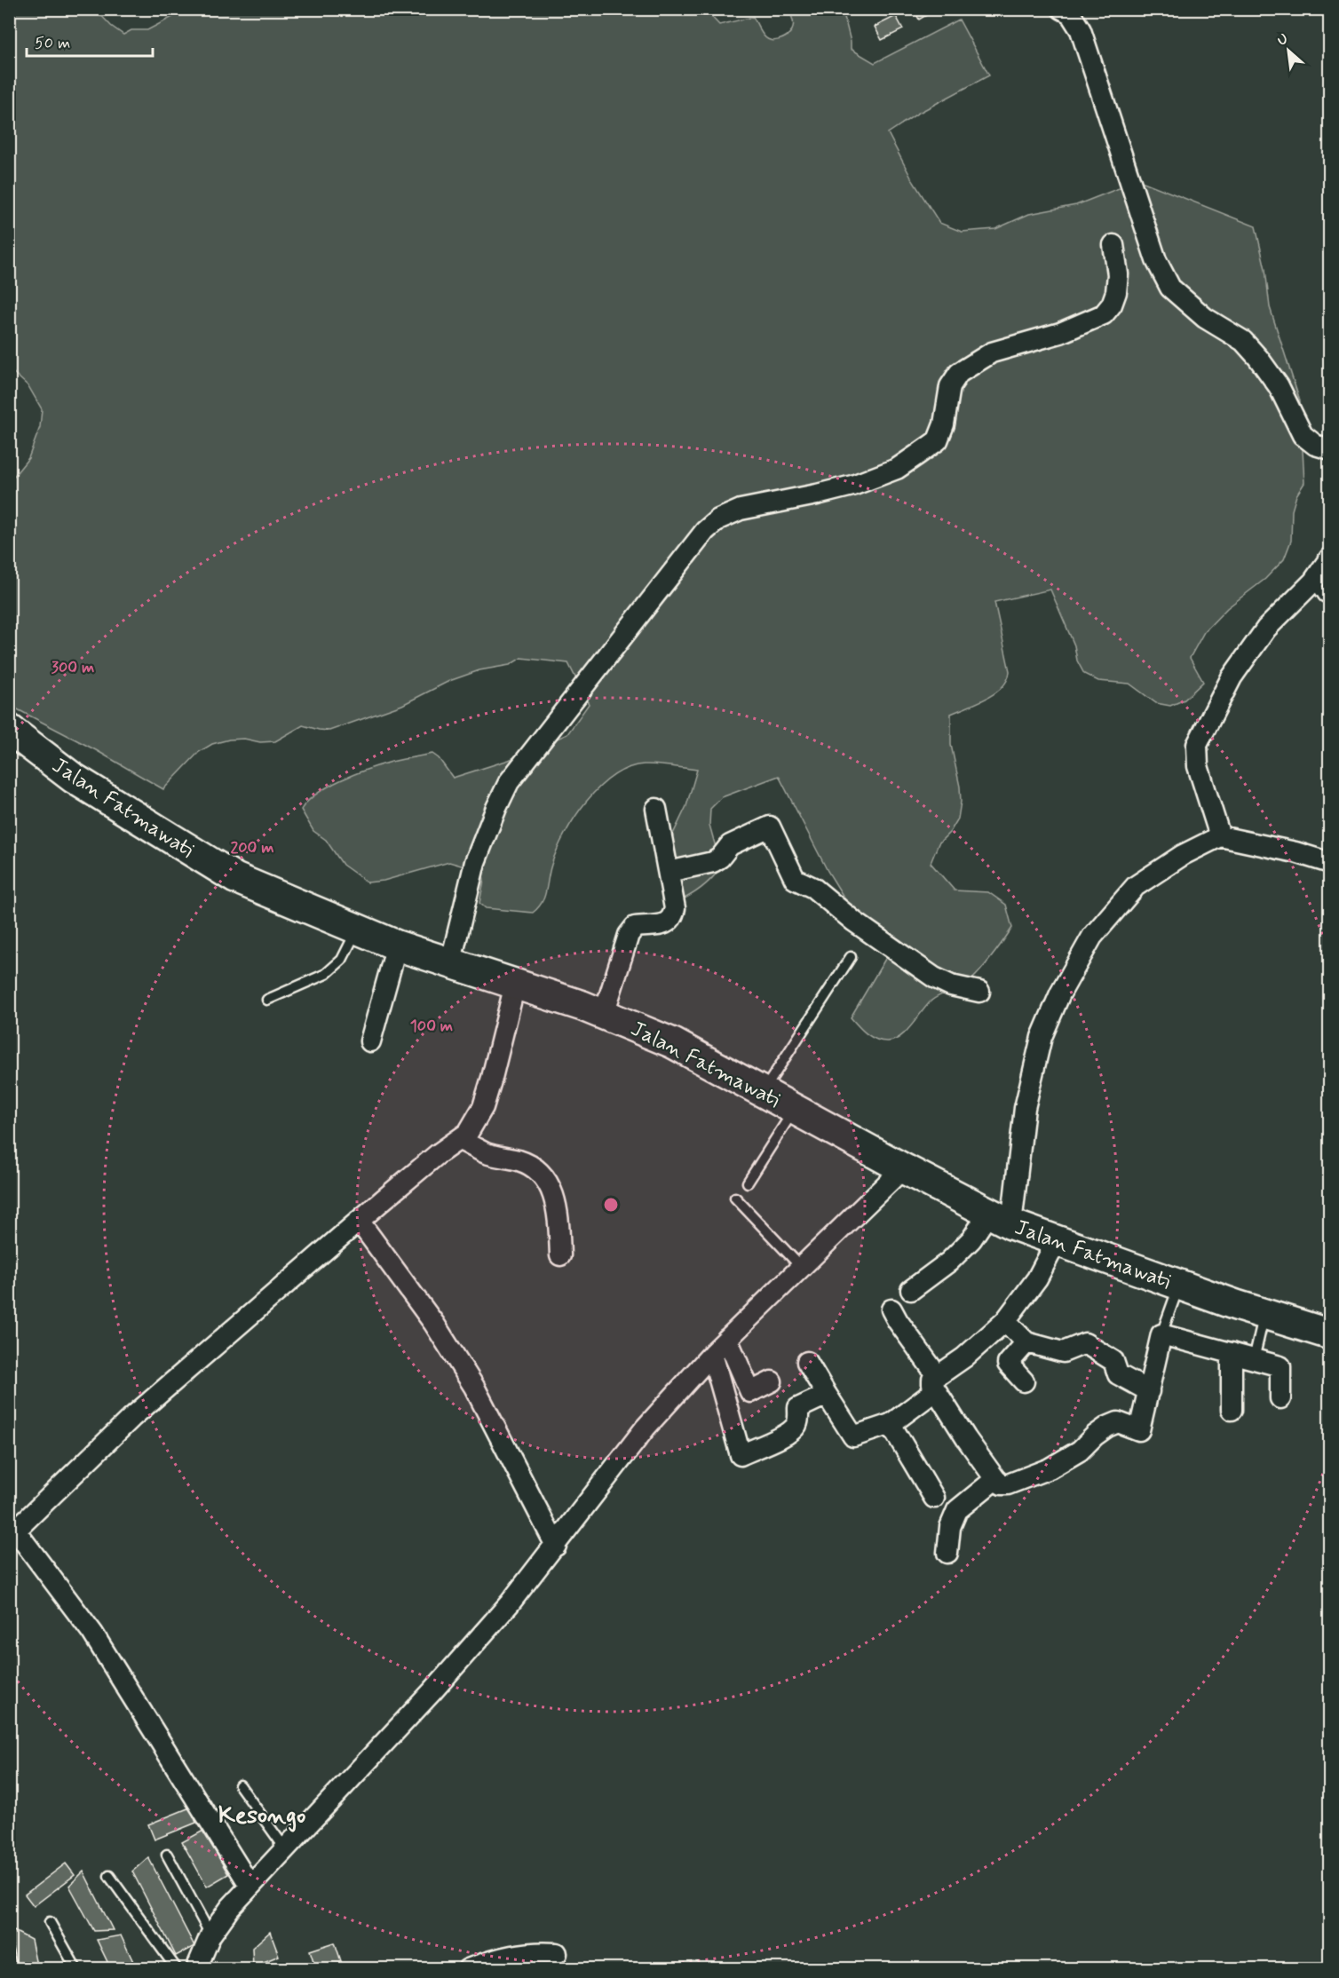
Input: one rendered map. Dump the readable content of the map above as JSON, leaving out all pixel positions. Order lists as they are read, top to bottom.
{
  "streets": {
    "highway": ["Jalan Fatmawati"]
  },
  "districts": ["Kesongo"],
  "scale_bar": "50 m",
  "north": "top left",
  "rings": ["300 m", "200 m", "100 m"]
}
